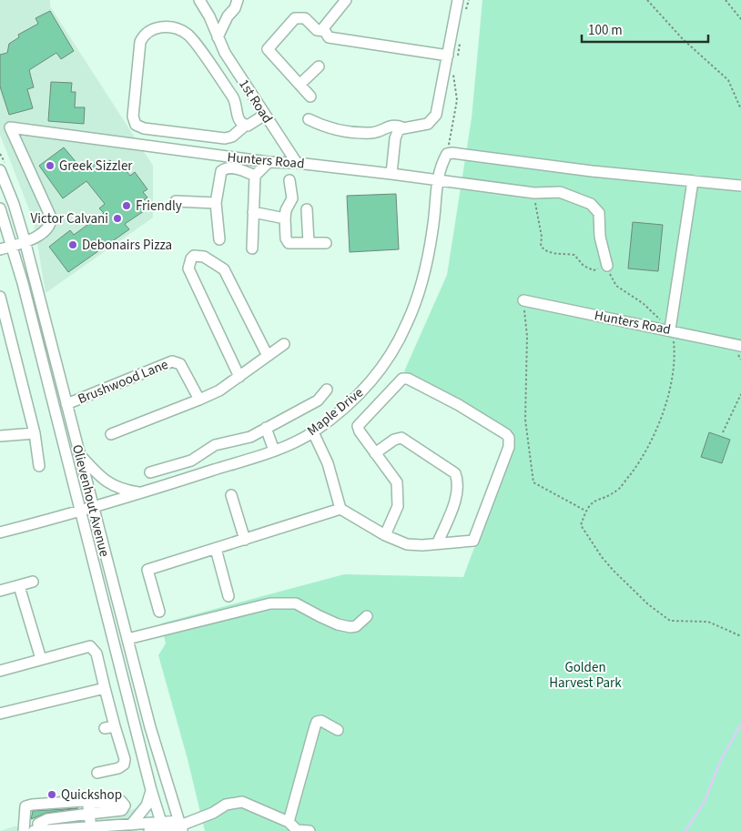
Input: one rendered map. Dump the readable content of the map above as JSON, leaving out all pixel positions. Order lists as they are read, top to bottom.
{
  "streets": {
    "street": [
      "1st Road",
      "Hunters Road",
      "Brushwood Lane",
      "Maple Drive",
      "Olievenhout Avenue"
    ]
  },
  "crossings": [
    ["1st Road", "Hunters Road"],
    ["Hunters Road", "Maple Drive"],
    ["Hunters Road", "Olievenhout Avenue"],
    ["Brushwood Lane", "Olievenhout Avenue"],
    ["Maple Drive", "Olievenhout Avenue"]
  ],
  "parks": ["Golden Harvest Park"],
  "places": [
    "Greek Sizzler",
    "Friendly",
    "Victor Calvani",
    "Debonairs Pizza",
    "Quickshop"
  ],
  "scale_bar": "100 m"
}
